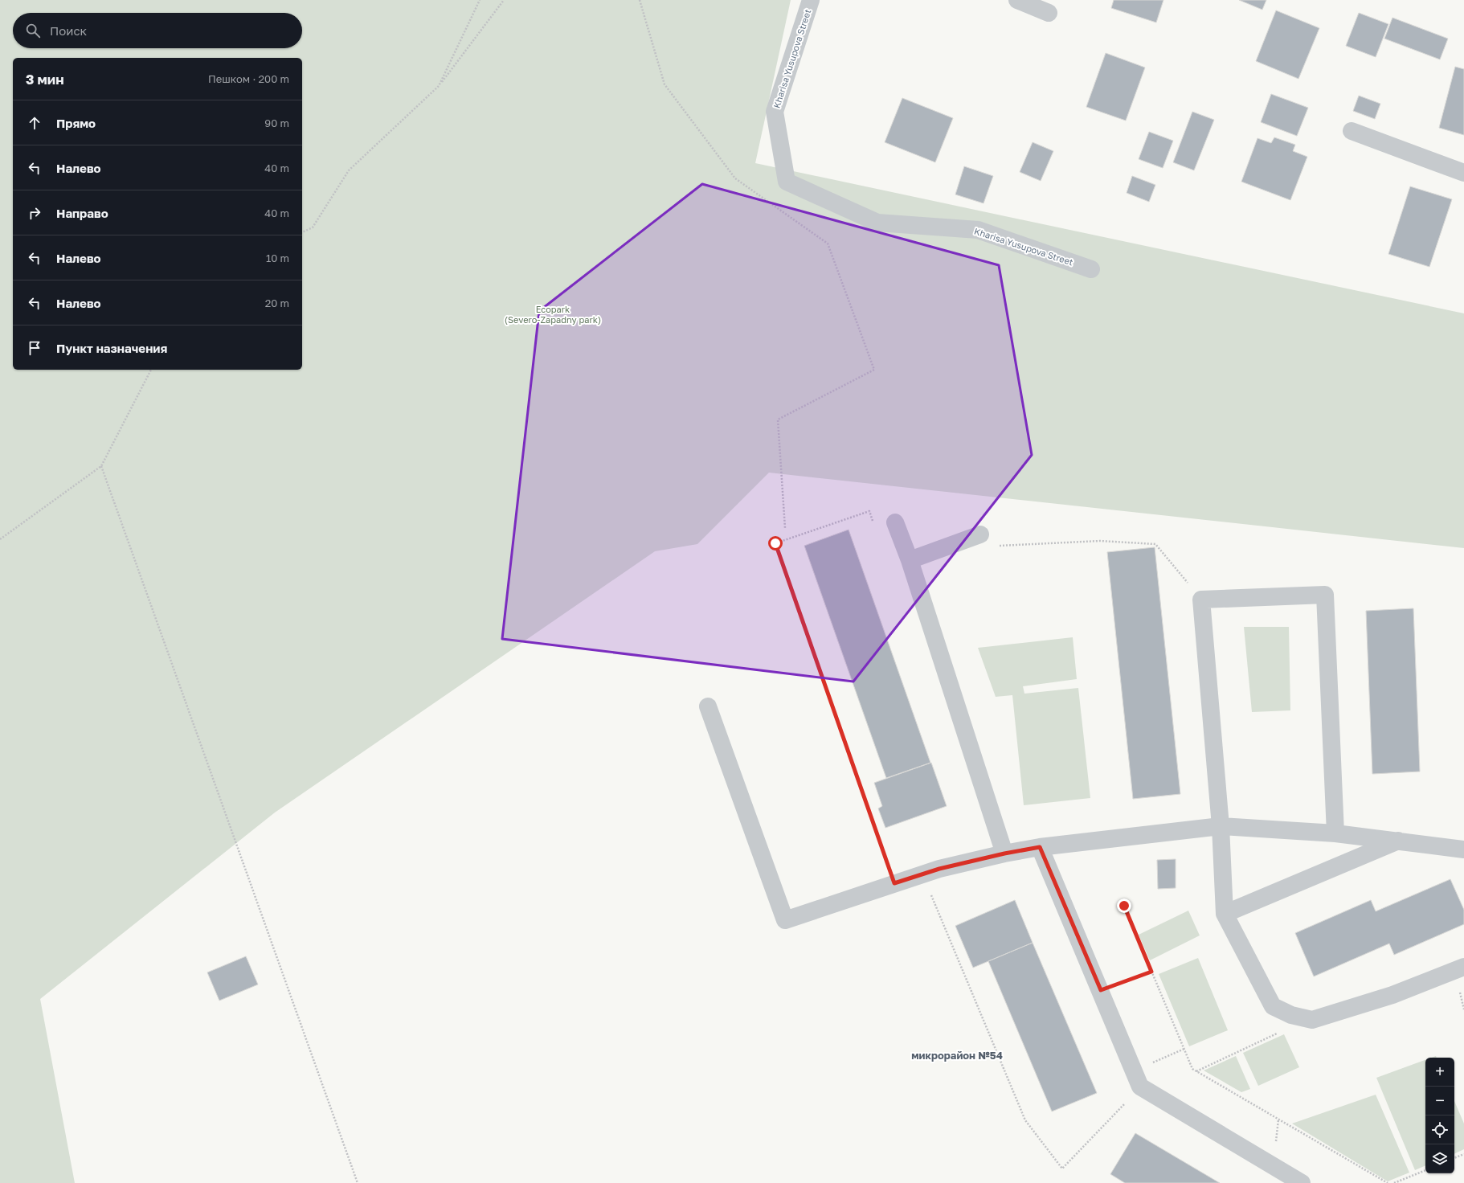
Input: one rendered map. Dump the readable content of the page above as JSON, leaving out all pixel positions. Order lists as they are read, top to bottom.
{
  "streets": {
    "street": ["Kharisa Yusupova Street"]
  },
  "districts": ["микрорайон №54"],
  "parks": ["Ecopark (Severo-Zapadny park)"],
  "page": {
    "search": "Поиск",
    "heading": ["3 мин", "Пешком · 200 m"],
    "list": [
      ["Прямо", "90 m"],
      ["Налево", "40 m"],
      ["Направо", "40 m"],
      ["Налево", "10 m"],
      ["Налево", "20 m"],
      "Пункт назначения"
    ],
    "map_buttons": ["+", "−"]
  }
}
